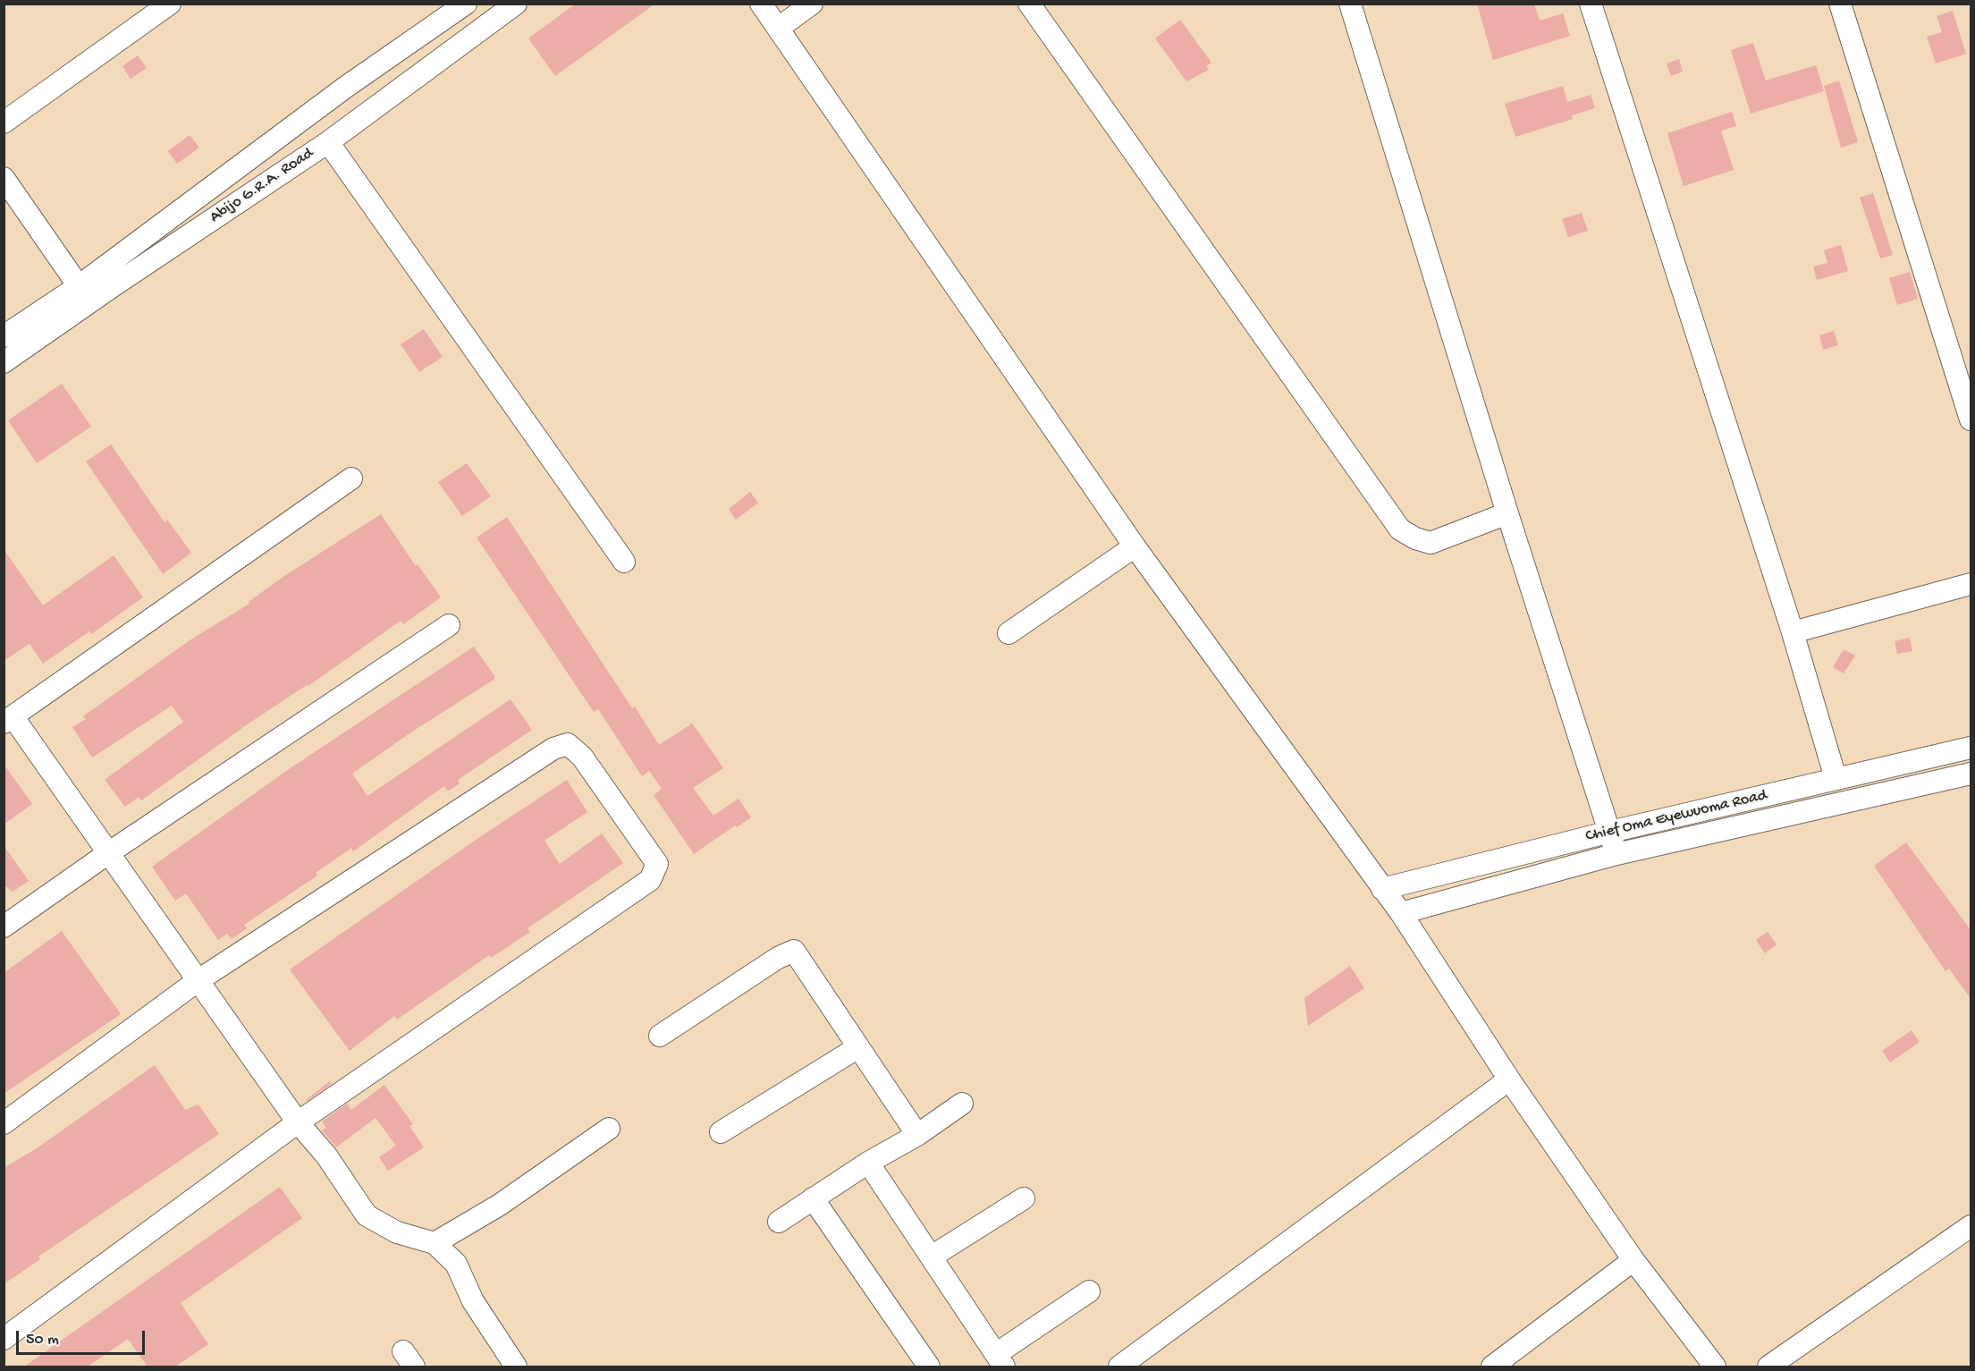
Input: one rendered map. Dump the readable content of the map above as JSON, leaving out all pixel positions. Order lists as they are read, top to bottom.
{
  "streets": {
    "street": ["Abijo G.R.A. Road", "Chief Oma Eyewuoma Road"]
  },
  "scale_bar": "50 m"
}
